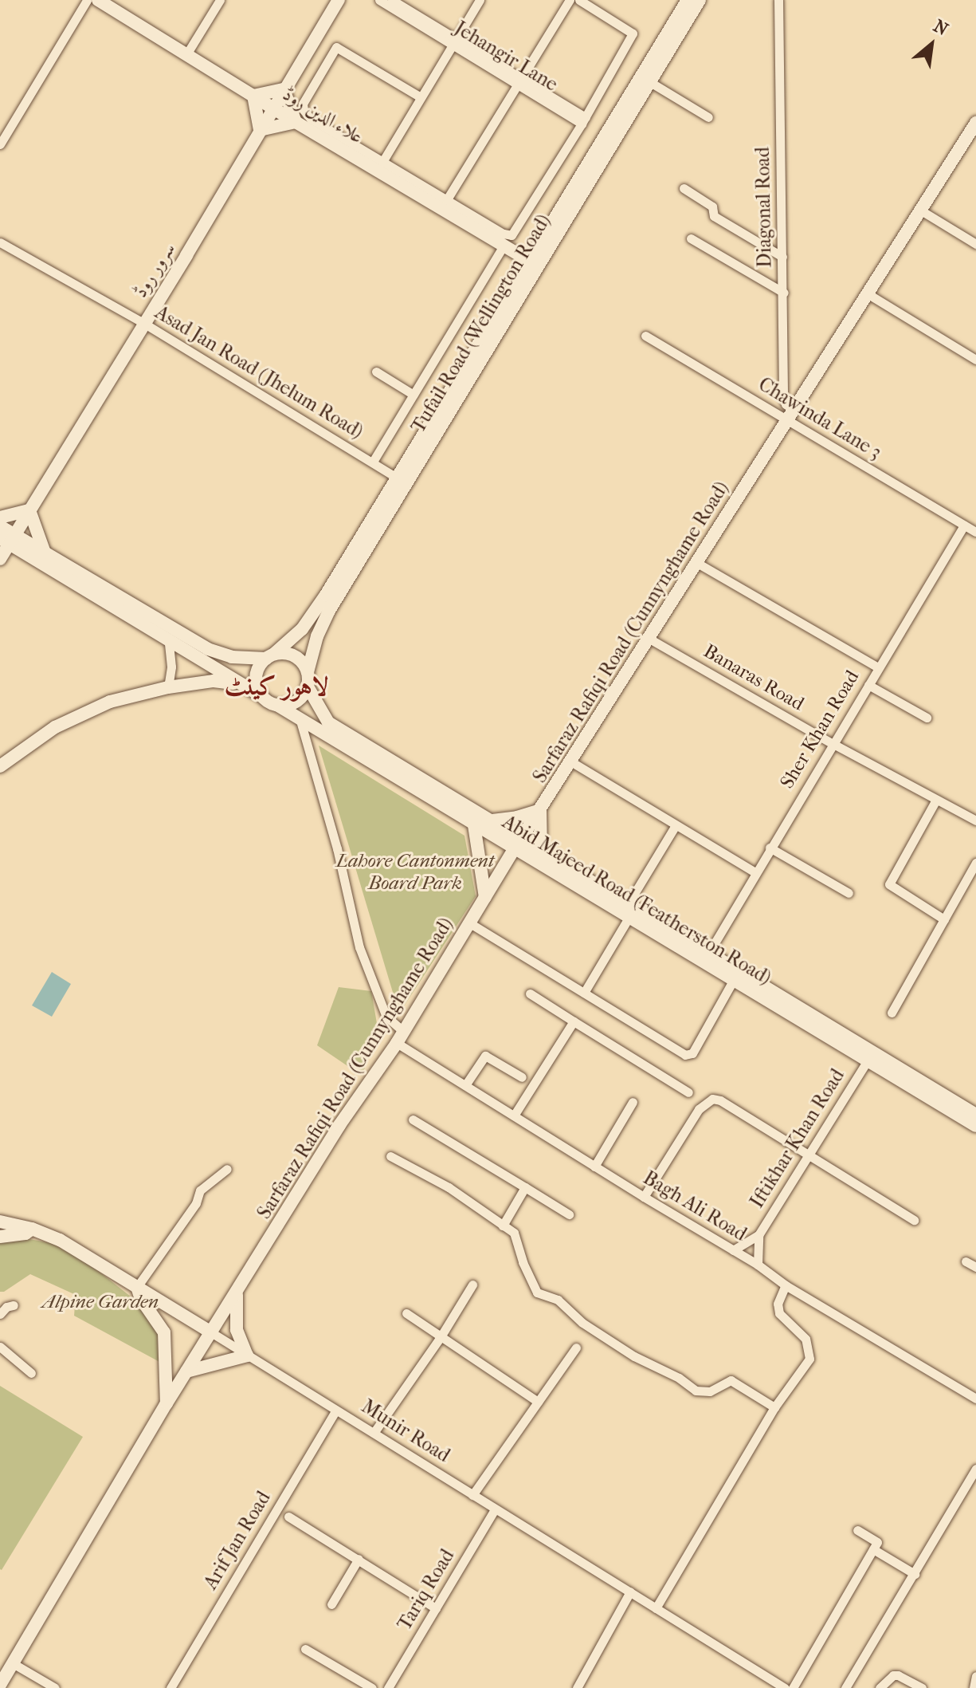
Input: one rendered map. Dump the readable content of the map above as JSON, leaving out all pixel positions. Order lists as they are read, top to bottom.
{
  "streets": {
    "street": [
      "Jehangir Lane",
      "علاء الدین روڈ",
      "Diagonal Road",
      "سرور روڈ",
      "Tufail Road (Wellington Road)",
      "Asad Jan Road (Jhelum Road)",
      "Chawinda Lane 3",
      "Sarfaraz Rafiqi Road (Cunnynghame Road)",
      "Banaras Road",
      "Sher Khan Road",
      "Abid Majeed Road (Featherston Road)",
      "Iftikhar Khan Road",
      "Bagh Ali Road",
      "Munir Road",
      "Arif Jan Road",
      "Tariq Road"
    ]
  },
  "crossings": [
    ["علاء الدین روڈ", "سرور روڈ"],
    ["علاء الدین روڈ", "Tufail Road (Wellington Road)"],
    ["Diagonal Road", "Chawinda Lane 3"],
    ["Diagonal Road", "Sarfaraz Rafiqi Road (Cunnynghame Road)"],
    ["سرور روڈ", "Asad Jan Road (Jhelum Road)"],
    ["Tufail Road (Wellington Road)", "Asad Jan Road (Jhelum Road)"],
    ["Tufail Road (Wellington Road)", "Abid Majeed Road (Featherston Road)"],
    ["Chawinda Lane 3", "Sarfaraz Rafiqi Road (Cunnynghame Road)"],
    ["Chawinda Lane 3", "Sher Khan Road"],
    ["Sarfaraz Rafiqi Road (Cunnynghame Road)", "Banaras Road"],
    ["Sarfaraz Rafiqi Road (Cunnynghame Road)", "Abid Majeed Road (Featherston Road)"],
    ["Sarfaraz Rafiqi Road (Cunnynghame Road)", "Bagh Ali Road"],
    ["Sarfaraz Rafiqi Road (Cunnynghame Road)", "Munir Road"],
    ["Banaras Road", "Sher Khan Road"],
    ["Sher Khan Road", "Abid Majeed Road (Featherston Road)"],
    ["Abid Majeed Road (Featherston Road)", "Iftikhar Khan Road"],
    ["Abid Majeed Road (Featherston Road)", "Bagh Ali Road"],
    ["Iftikhar Khan Road", "Bagh Ali Road"],
    ["Munir Road", "Arif Jan Road"],
    ["Munir Road", "Tariq Road"]
  ],
  "districts": ["لاہور کینٹ"],
  "parks": ["Lahore Cantonment Board Park", "Alpine Garden"],
  "north": "top right"
}
